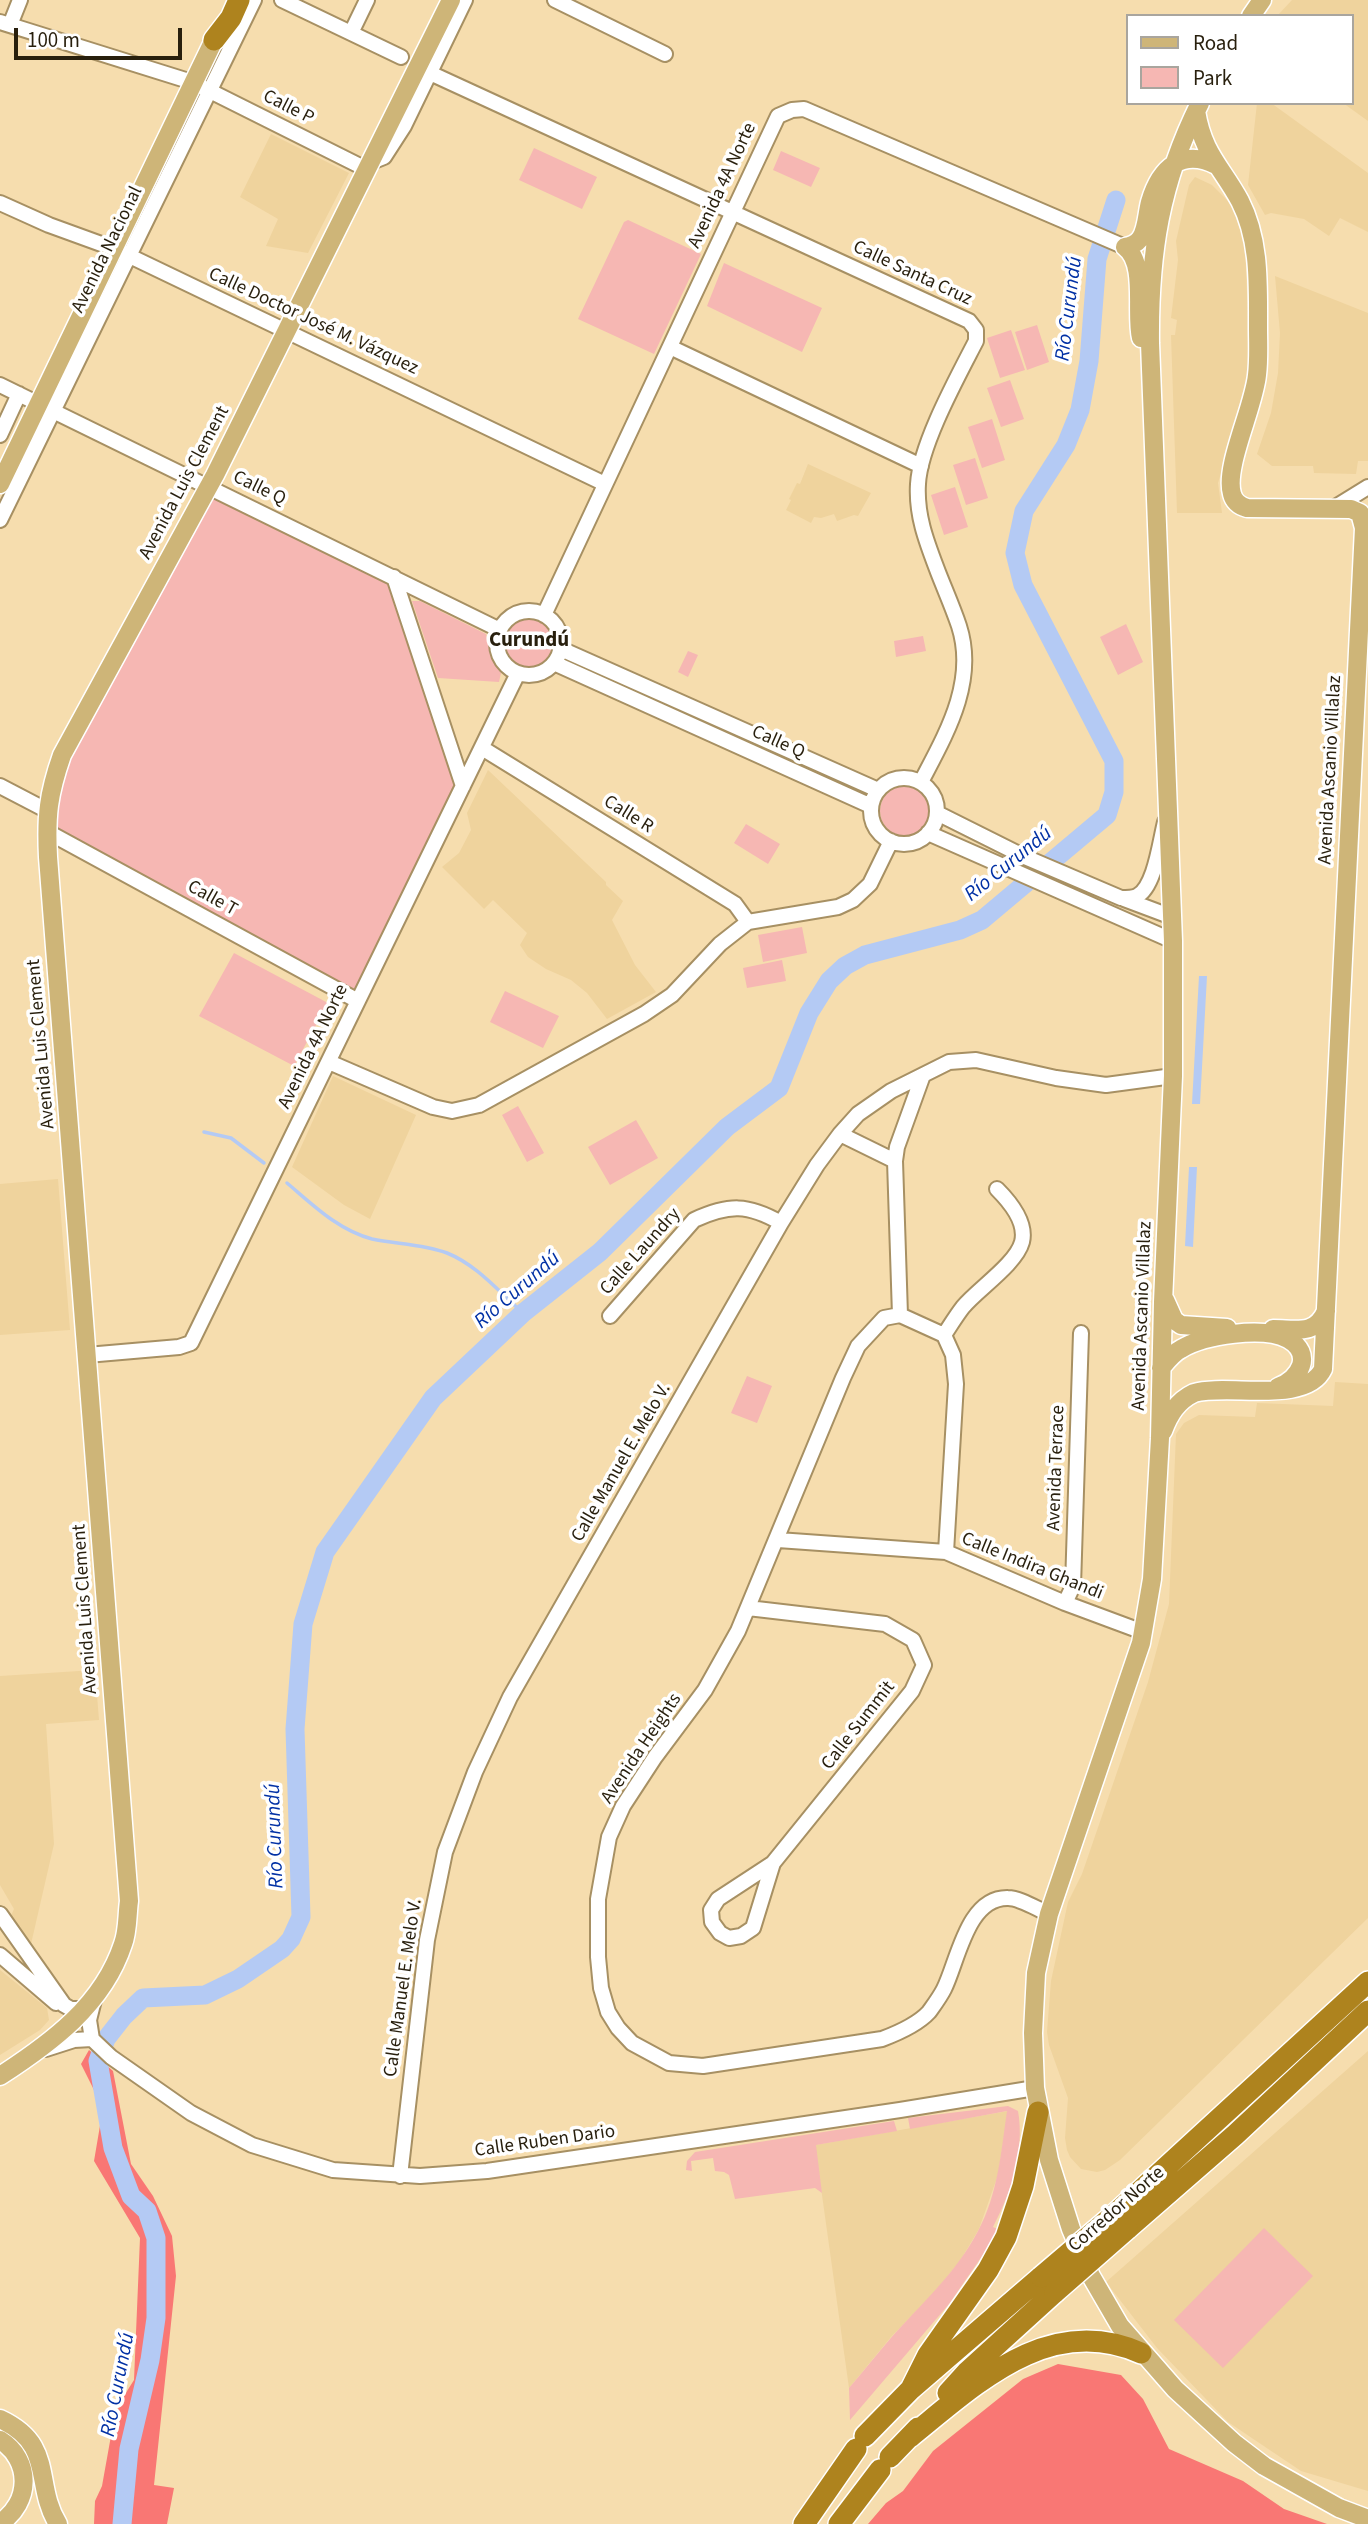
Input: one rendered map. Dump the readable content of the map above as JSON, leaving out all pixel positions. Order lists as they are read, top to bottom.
{
  "streets": {
    "highway": ["Corredor Norte"],
    "main road": ["Avenida Nacional", "Avenida Luis Clement", "Avenida Ascanio Villalaz"],
    "street": [
      "Calle P",
      "Avenida 4A Norte",
      "Calle Santa Cruz",
      "Calle Doctor José M. Vázquez",
      "Calle Q",
      "Calle R",
      "Calle T",
      "Calle Laundry",
      "Calle Manuel E. Melo V.",
      "Avenida Terrace",
      "Calle Indira Ghandi",
      "Calle Summit",
      "Avenida Heights",
      "Calle Ruben Dario"
    ]
  },
  "crossings": [
    ["Calle P", "Avenida Nacional"],
    ["Calle P", "Avenida Luis Clement"],
    ["Avenida 4A Norte", "Calle Santa Cruz"],
    ["Avenida 4A Norte", "Calle Doctor José M. Vázquez"],
    ["Avenida 4A Norte", "Avenida Luis Clement"],
    ["Avenida 4A Norte", "Calle Q"],
    ["Avenida 4A Norte", "Calle R"],
    ["Avenida 4A Norte", "Calle T"],
    ["Avenida Nacional", "Calle Doctor José M. Vázquez"],
    ["Avenida Nacional", "Calle Q"],
    ["Calle Santa Cruz", "Calle Q"],
    ["Calle Doctor José M. Vázquez", "Avenida Luis Clement"],
    ["Avenida Luis Clement", "Calle Q"],
    ["Avenida Luis Clement", "Calle T"],
    ["Avenida Ascanio Villalaz", "Calle Manuel E. Melo V."],
    ["Avenida Ascanio Villalaz", "Calle Indira Ghandi"],
    ["Avenida Ascanio Villalaz", "Avenida Heights"],
    ["Avenida Ascanio Villalaz", "Calle Ruben Dario"],
    ["Calle Laundry", "Calle Manuel E. Melo V."],
    ["Calle Manuel E. Melo V.", "Calle Ruben Dario"],
    ["Avenida Terrace", "Calle Indira Ghandi"],
    ["Calle Indira Ghandi", "Avenida Heights"],
    ["Calle Summit", "Avenida Heights"]
  ],
  "districts": ["Curundú"],
  "water": ["Río Curundú"],
  "legend": ["Road", "Park"],
  "scale_bar": "100 m"
}
